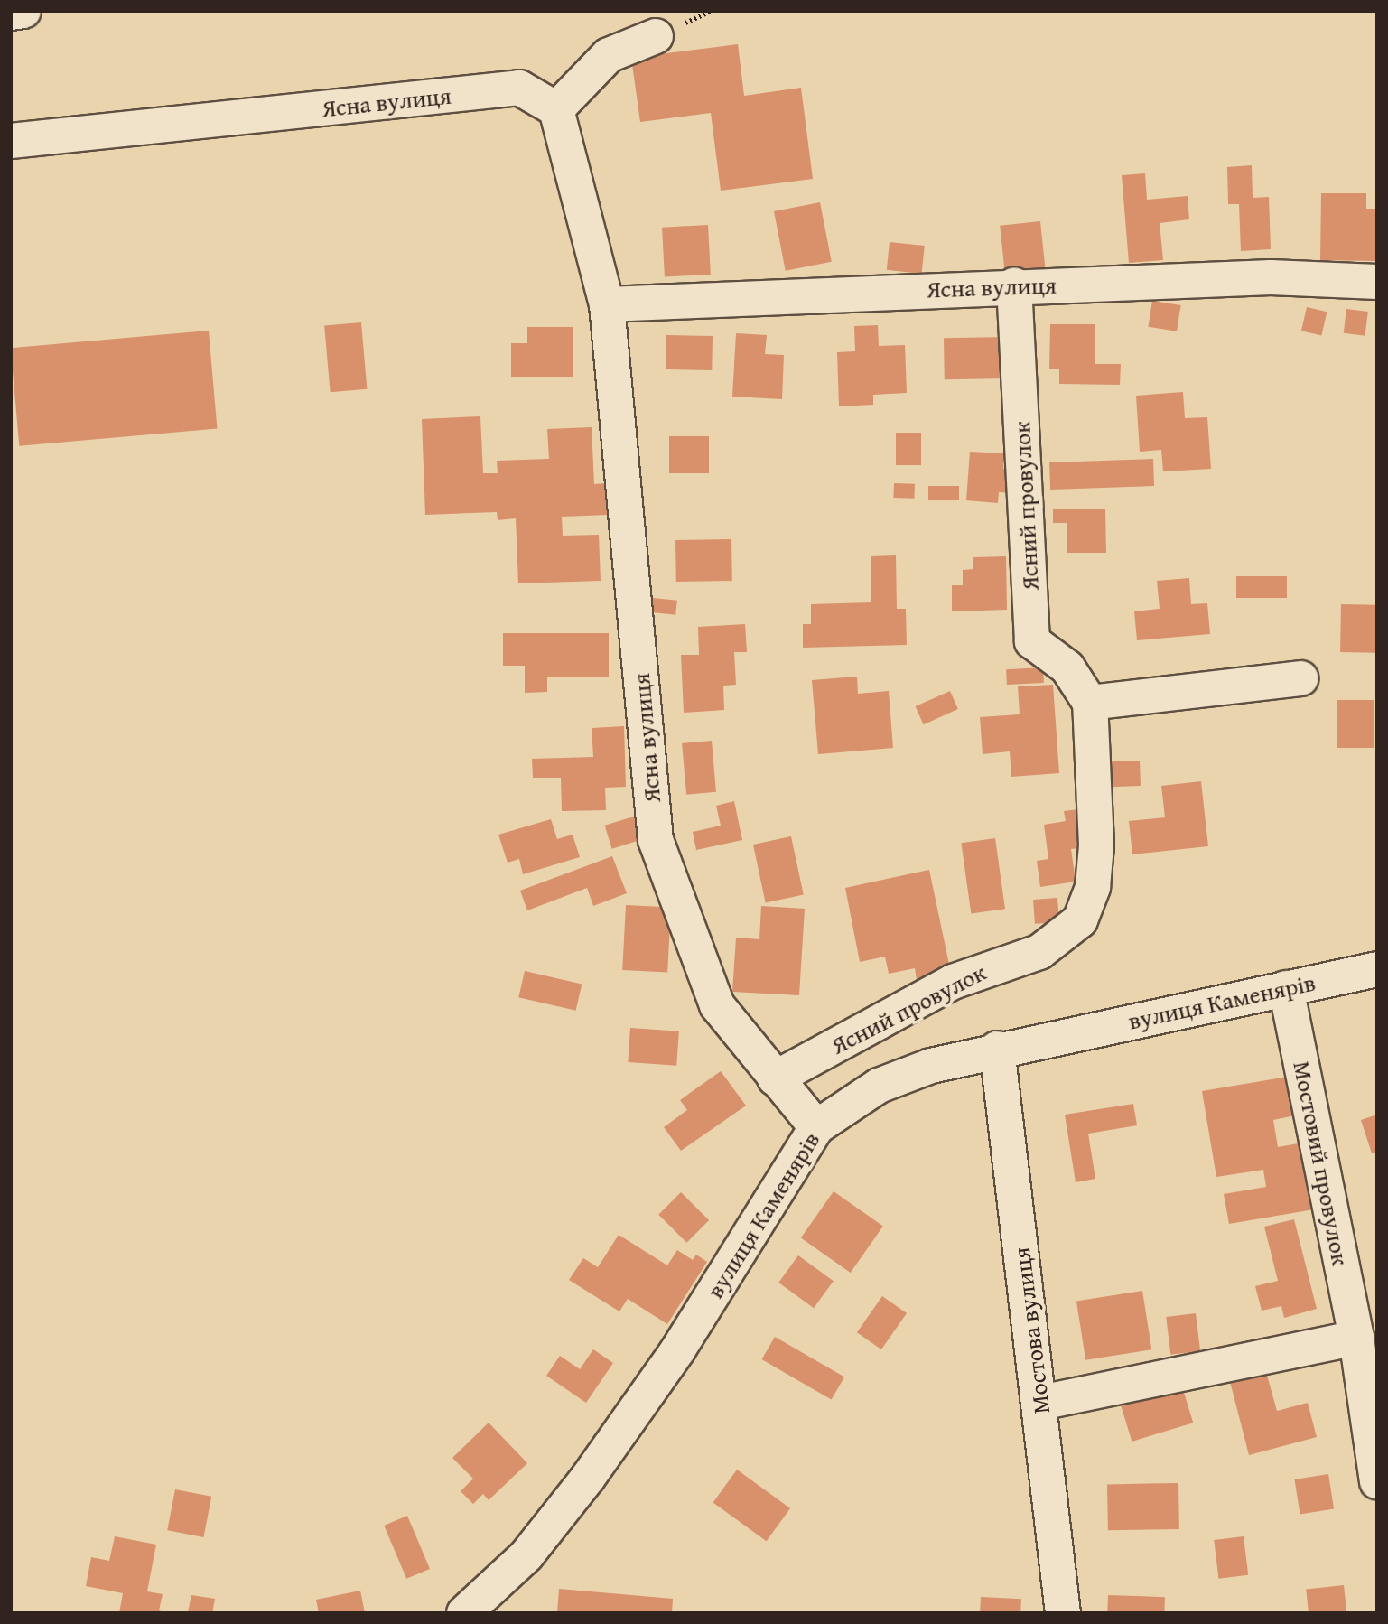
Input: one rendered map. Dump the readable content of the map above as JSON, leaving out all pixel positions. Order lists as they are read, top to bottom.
{
  "streets": {
    "street": [
      "Ясна вулиця",
      "Ясний провулок",
      "вулиця Каменярів",
      "Мостовий провулок",
      "Мостова вулиця"
    ]
  },
  "crossings": [
    ["Ясна вулиця", "Ясний провулок"],
    ["Ясна вулиця", "вулиця Каменярів"],
    ["вулиця Каменярів", "Мостовий провулок"],
    ["вулиця Каменярів", "Мостова вулиця"]
  ]
}
